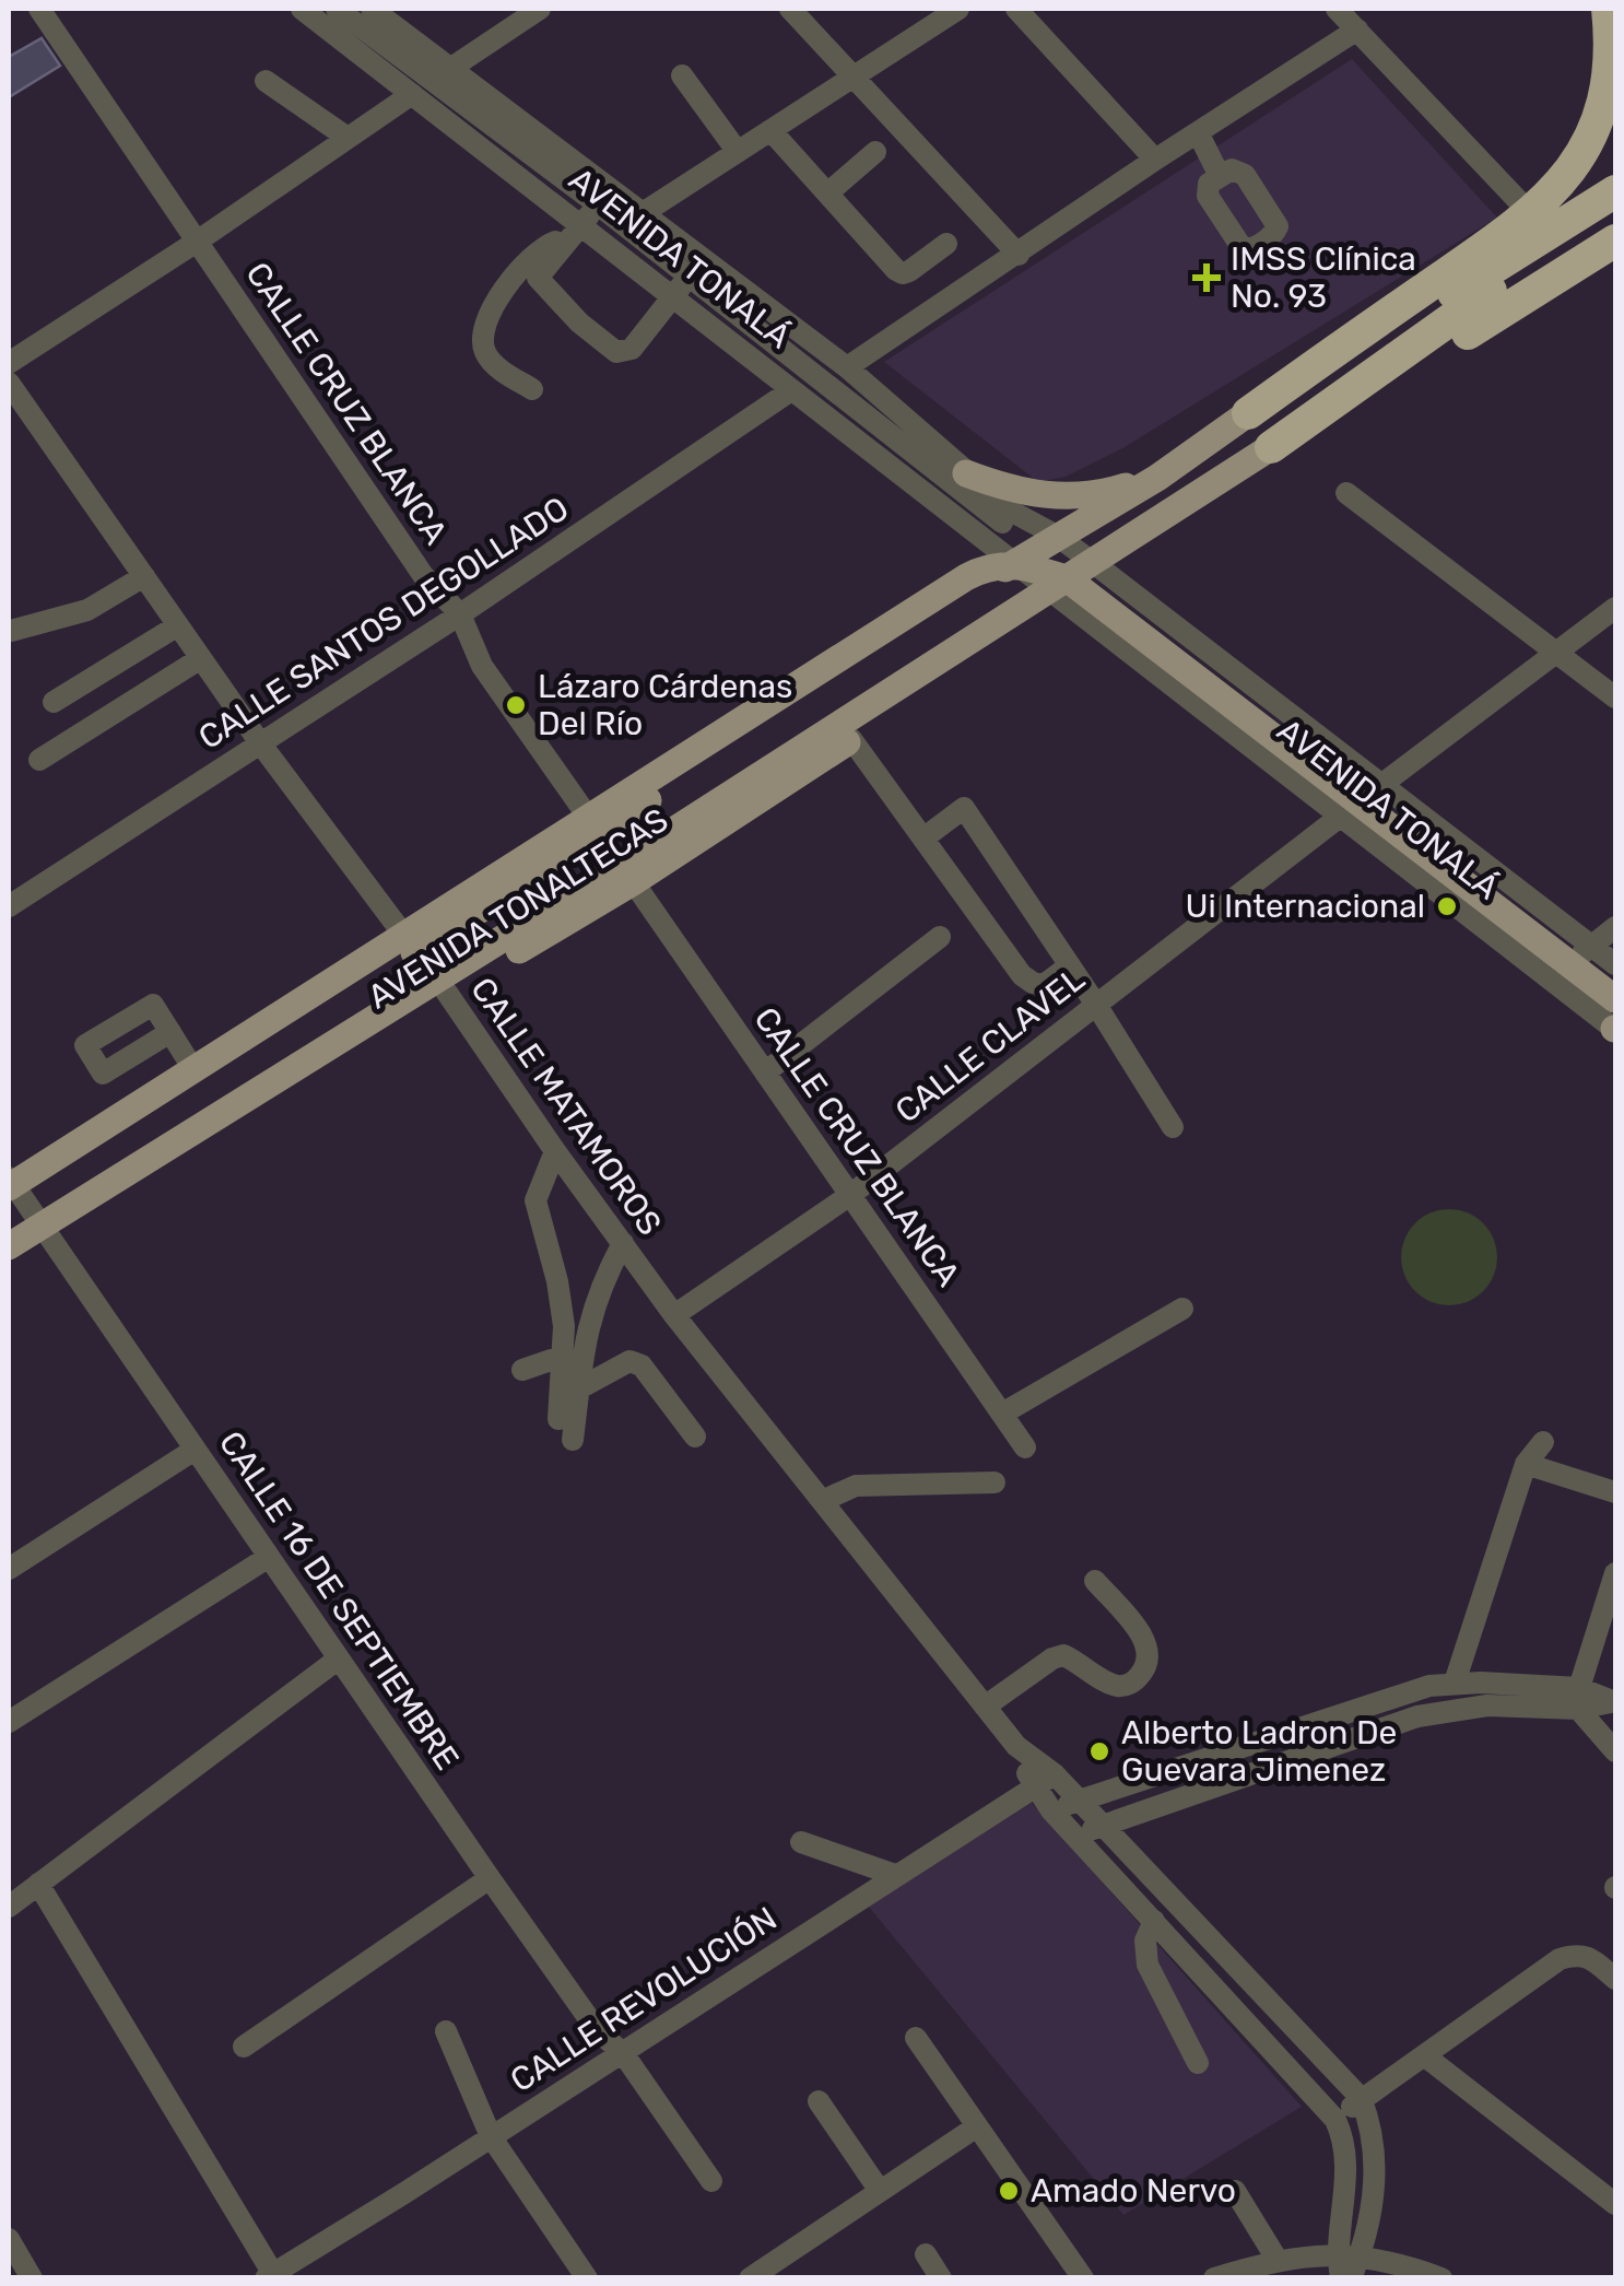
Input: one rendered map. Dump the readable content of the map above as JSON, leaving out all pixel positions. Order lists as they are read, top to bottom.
{
  "streets": {
    "main road": ["AVENIDA TONALÁ", "AVENIDA TONALTECAS"],
    "street": [
      "CALLE CRUZ BLANCA",
      "CALLE SANTOS DEGOLLADO",
      "CALLE CLAVEL",
      "CALLE MATAMOROS",
      "CALLE 16 DE SEPTIEMBRE",
      "CALLE REVOLUCIÓN"
    ]
  },
  "crossings": [
    ["AVENIDA TONALÁ", "CALLE SANTOS DEGOLLADO"],
    ["AVENIDA TONALÁ", "AVENIDA TONALTECAS"],
    ["AVENIDA TONALÁ", "CALLE CLAVEL"],
    ["CALLE CRUZ BLANCA", "CALLE SANTOS DEGOLLADO"],
    ["CALLE CRUZ BLANCA", "AVENIDA TONALTECAS"],
    ["CALLE CRUZ BLANCA", "CALLE CLAVEL"],
    ["CALLE SANTOS DEGOLLADO", "CALLE MATAMOROS"],
    ["AVENIDA TONALTECAS", "CALLE MATAMOROS"],
    ["AVENIDA TONALTECAS", "CALLE 16 DE SEPTIEMBRE"],
    ["CALLE CLAVEL", "CALLE MATAMOROS"],
    ["CALLE MATAMOROS", "CALLE REVOLUCIÓN"],
    ["CALLE 16 DE SEPTIEMBRE", "CALLE REVOLUCIÓN"]
  ],
  "places": {
    "health": ["IMSS Clínica No. 93"],
    "other": [
      "Lázaro Cárdenas Del Río",
      "Ui Internacional",
      "Alberto Ladron De Guevara Jimenez",
      "Amado Nervo"
    ]
  }
}
